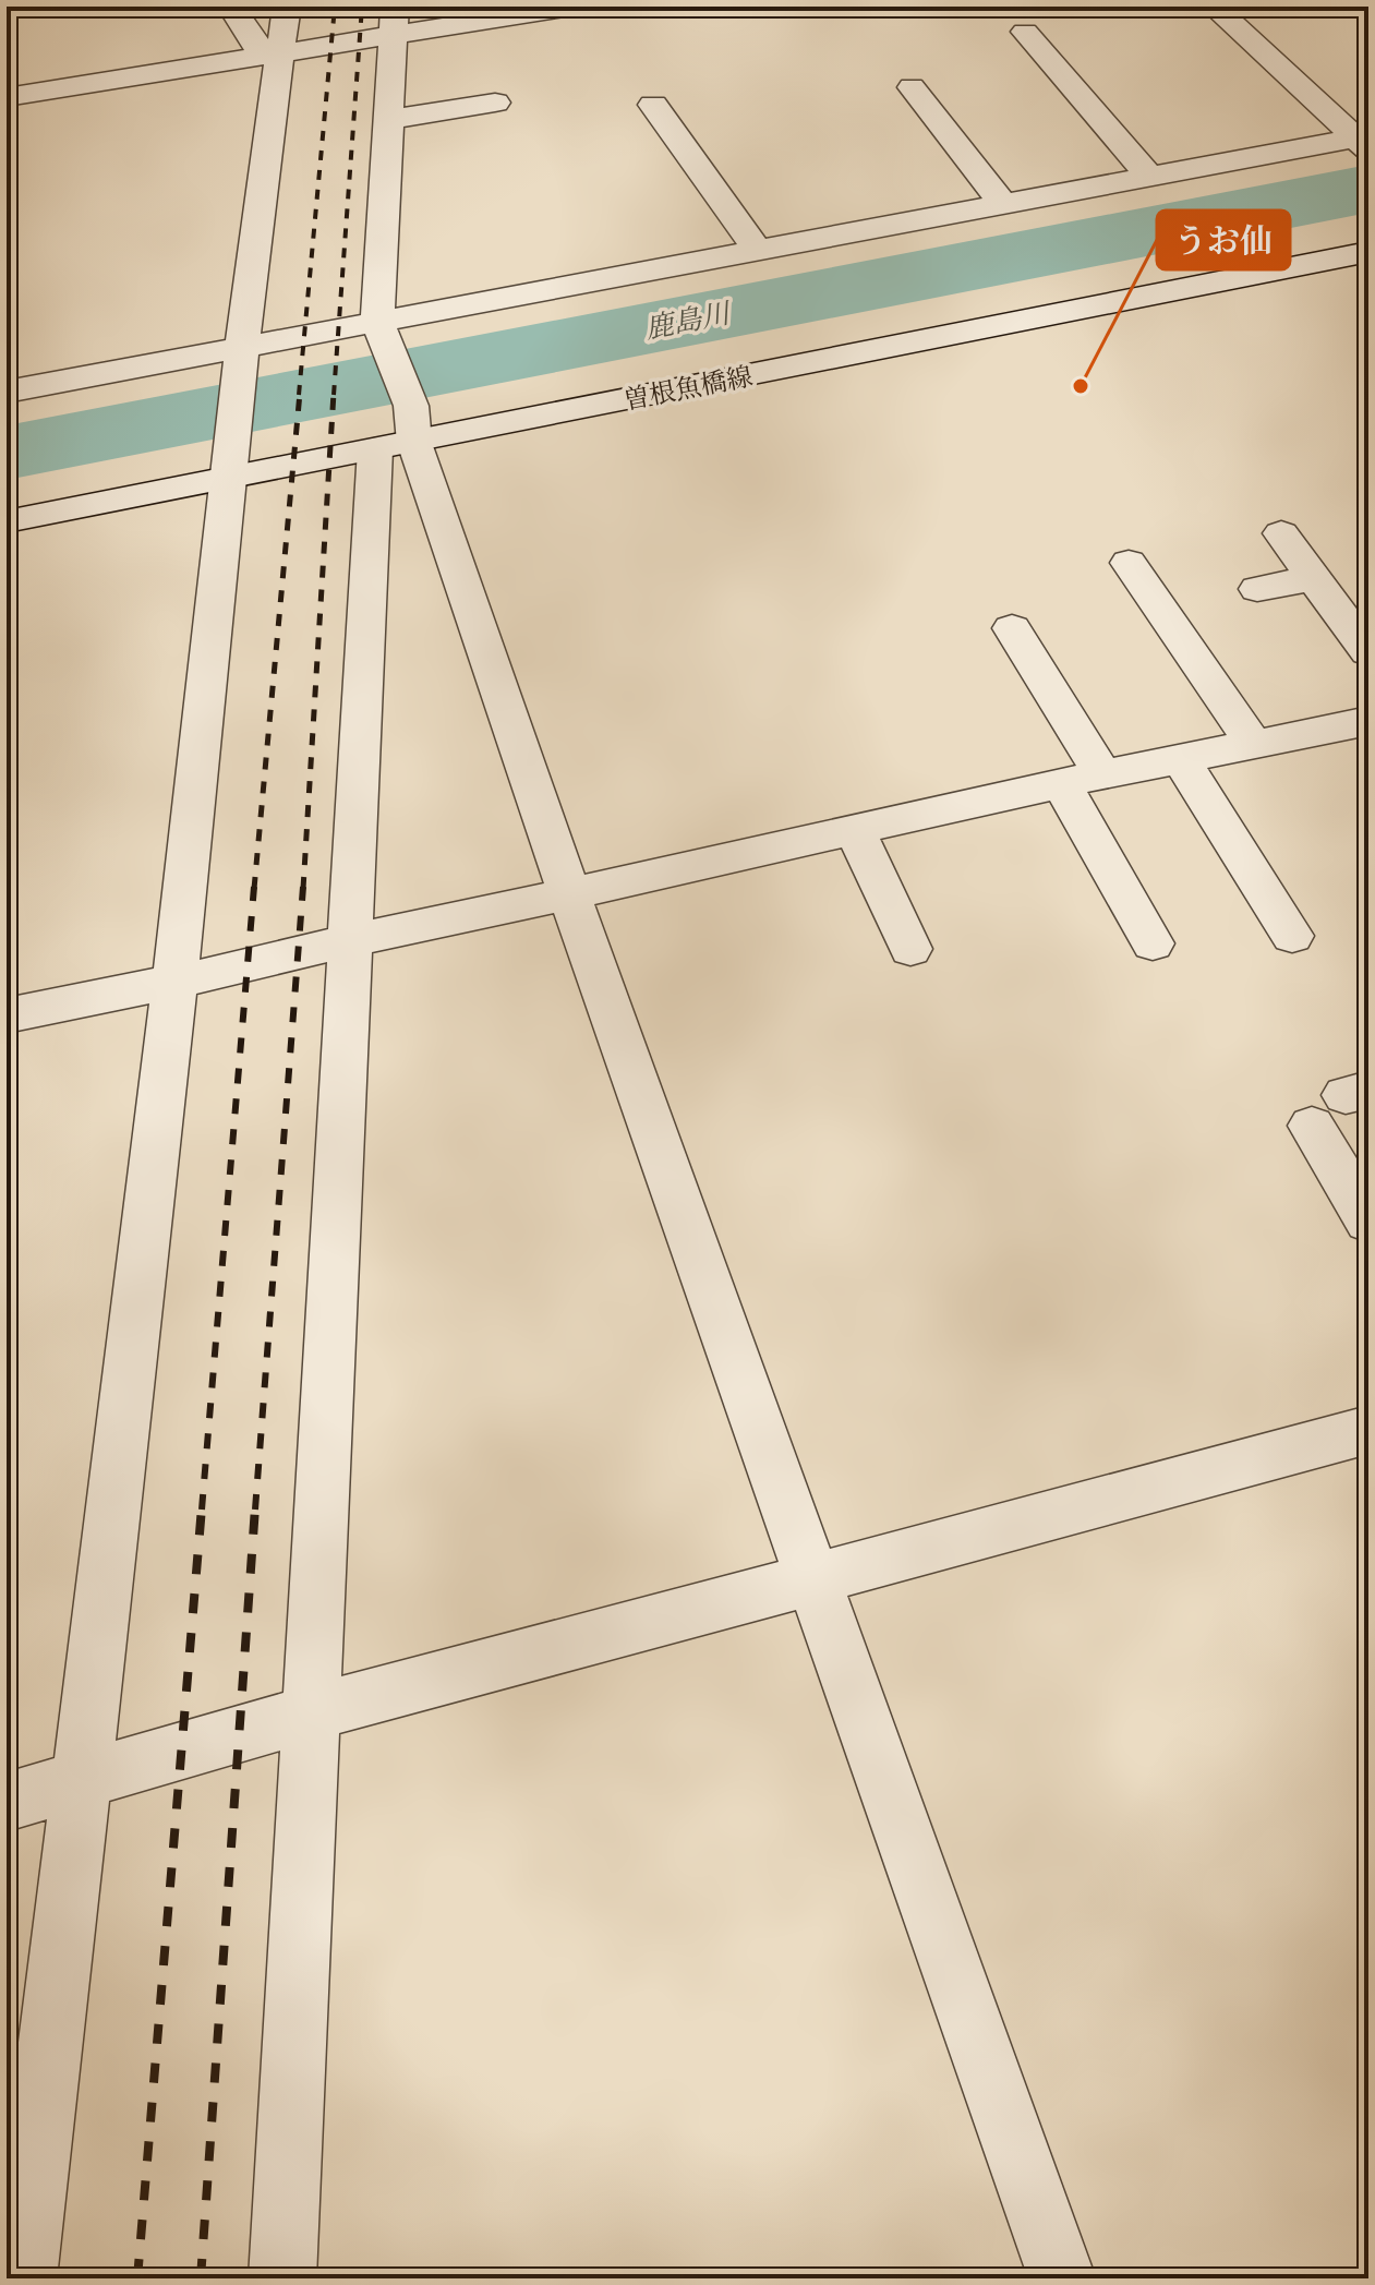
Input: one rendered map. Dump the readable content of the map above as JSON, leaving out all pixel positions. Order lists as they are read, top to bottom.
{
  "streets": {
    "street": ["曽根魚橋線"]
  },
  "water": ["鹿島川"],
  "places": ["うお仙"]
}
